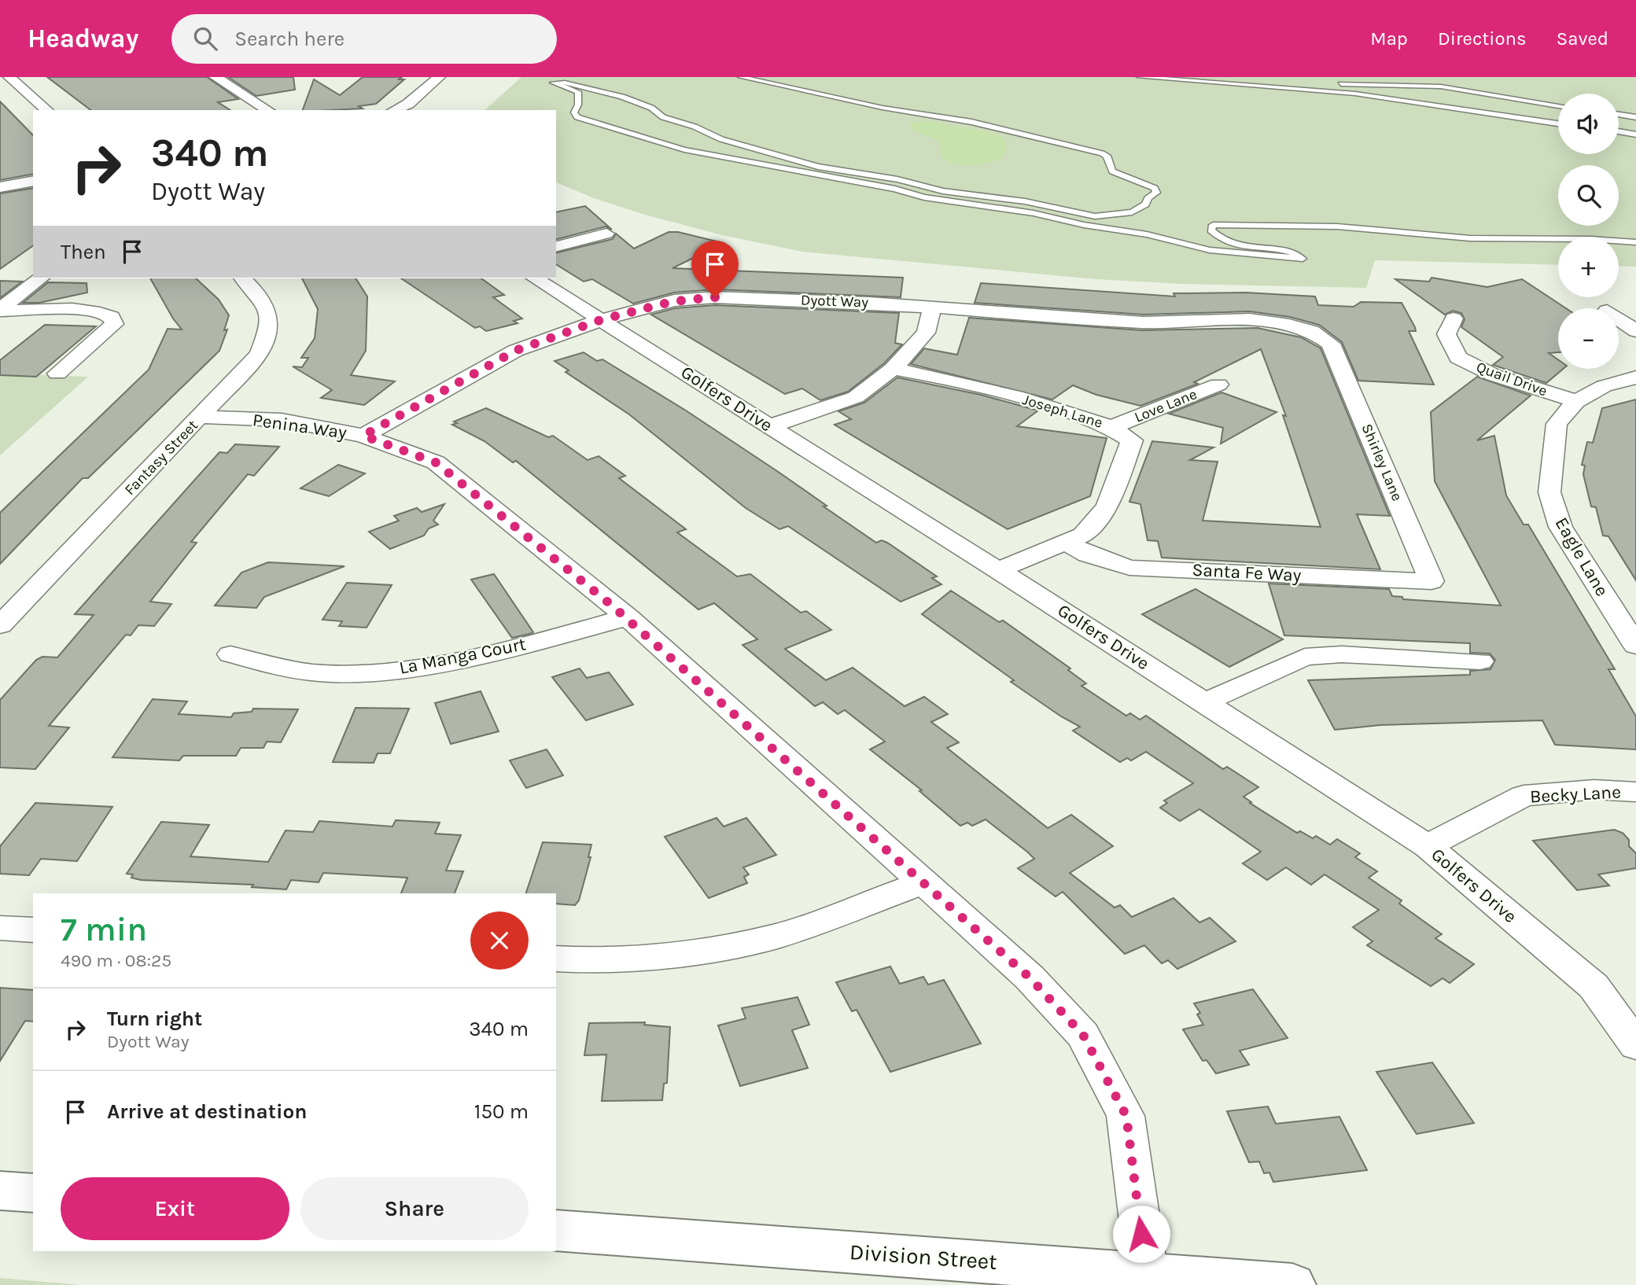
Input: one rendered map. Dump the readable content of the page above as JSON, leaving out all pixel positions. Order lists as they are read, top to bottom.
{
  "streets": {
    "street": [
      "Dyott Way",
      "Quail Drive",
      "Golfers Drive",
      "Love Lane",
      "Joseph Lane",
      "Penina Way",
      "Fantasy Street",
      "Shirley Lane",
      "Eagle Lane",
      "Santa Fe Way",
      "La Manga Court",
      "Becky Lane",
      "Division Street"
    ]
  },
  "crossings": [
    ["Dyott Way", "Golfers Drive"],
    ["Dyott Way", "Penina Way"],
    ["Dyott Way", "Shirley Lane"],
    ["Quail Drive", "Eagle Lane"],
    ["Golfers Drive", "Joseph Lane"],
    ["Golfers Drive", "Becky Lane"],
    ["Love Lane", "Joseph Lane"],
    ["Joseph Lane", "Santa Fe Way"],
    ["Penina Way", "Fantasy Street"],
    ["Penina Way", "La Manga Court"],
    ["Penina Way", "Division Street"],
    ["Shirley Lane", "Santa Fe Way"]
  ],
  "page": {
    "header": "Headway",
    "search": "Search here",
    "nav": ["Map", "Directions", "Saved"],
    "map_buttons": ["+", "−"],
    "turn": ["340 m", "Dyott Way"],
    "then": "Then",
    "heading": ["7 min", "490 m · 08:25"],
    "list": [
      {
        "name": "Turn right",
        "note": "Dyott Way",
        "value": "340 m"
      },
      {
        "name": "Arrive at destination",
        "value": "150 m"
      }
    ],
    "buttons": ["Exit", "Share"]
  }
}
